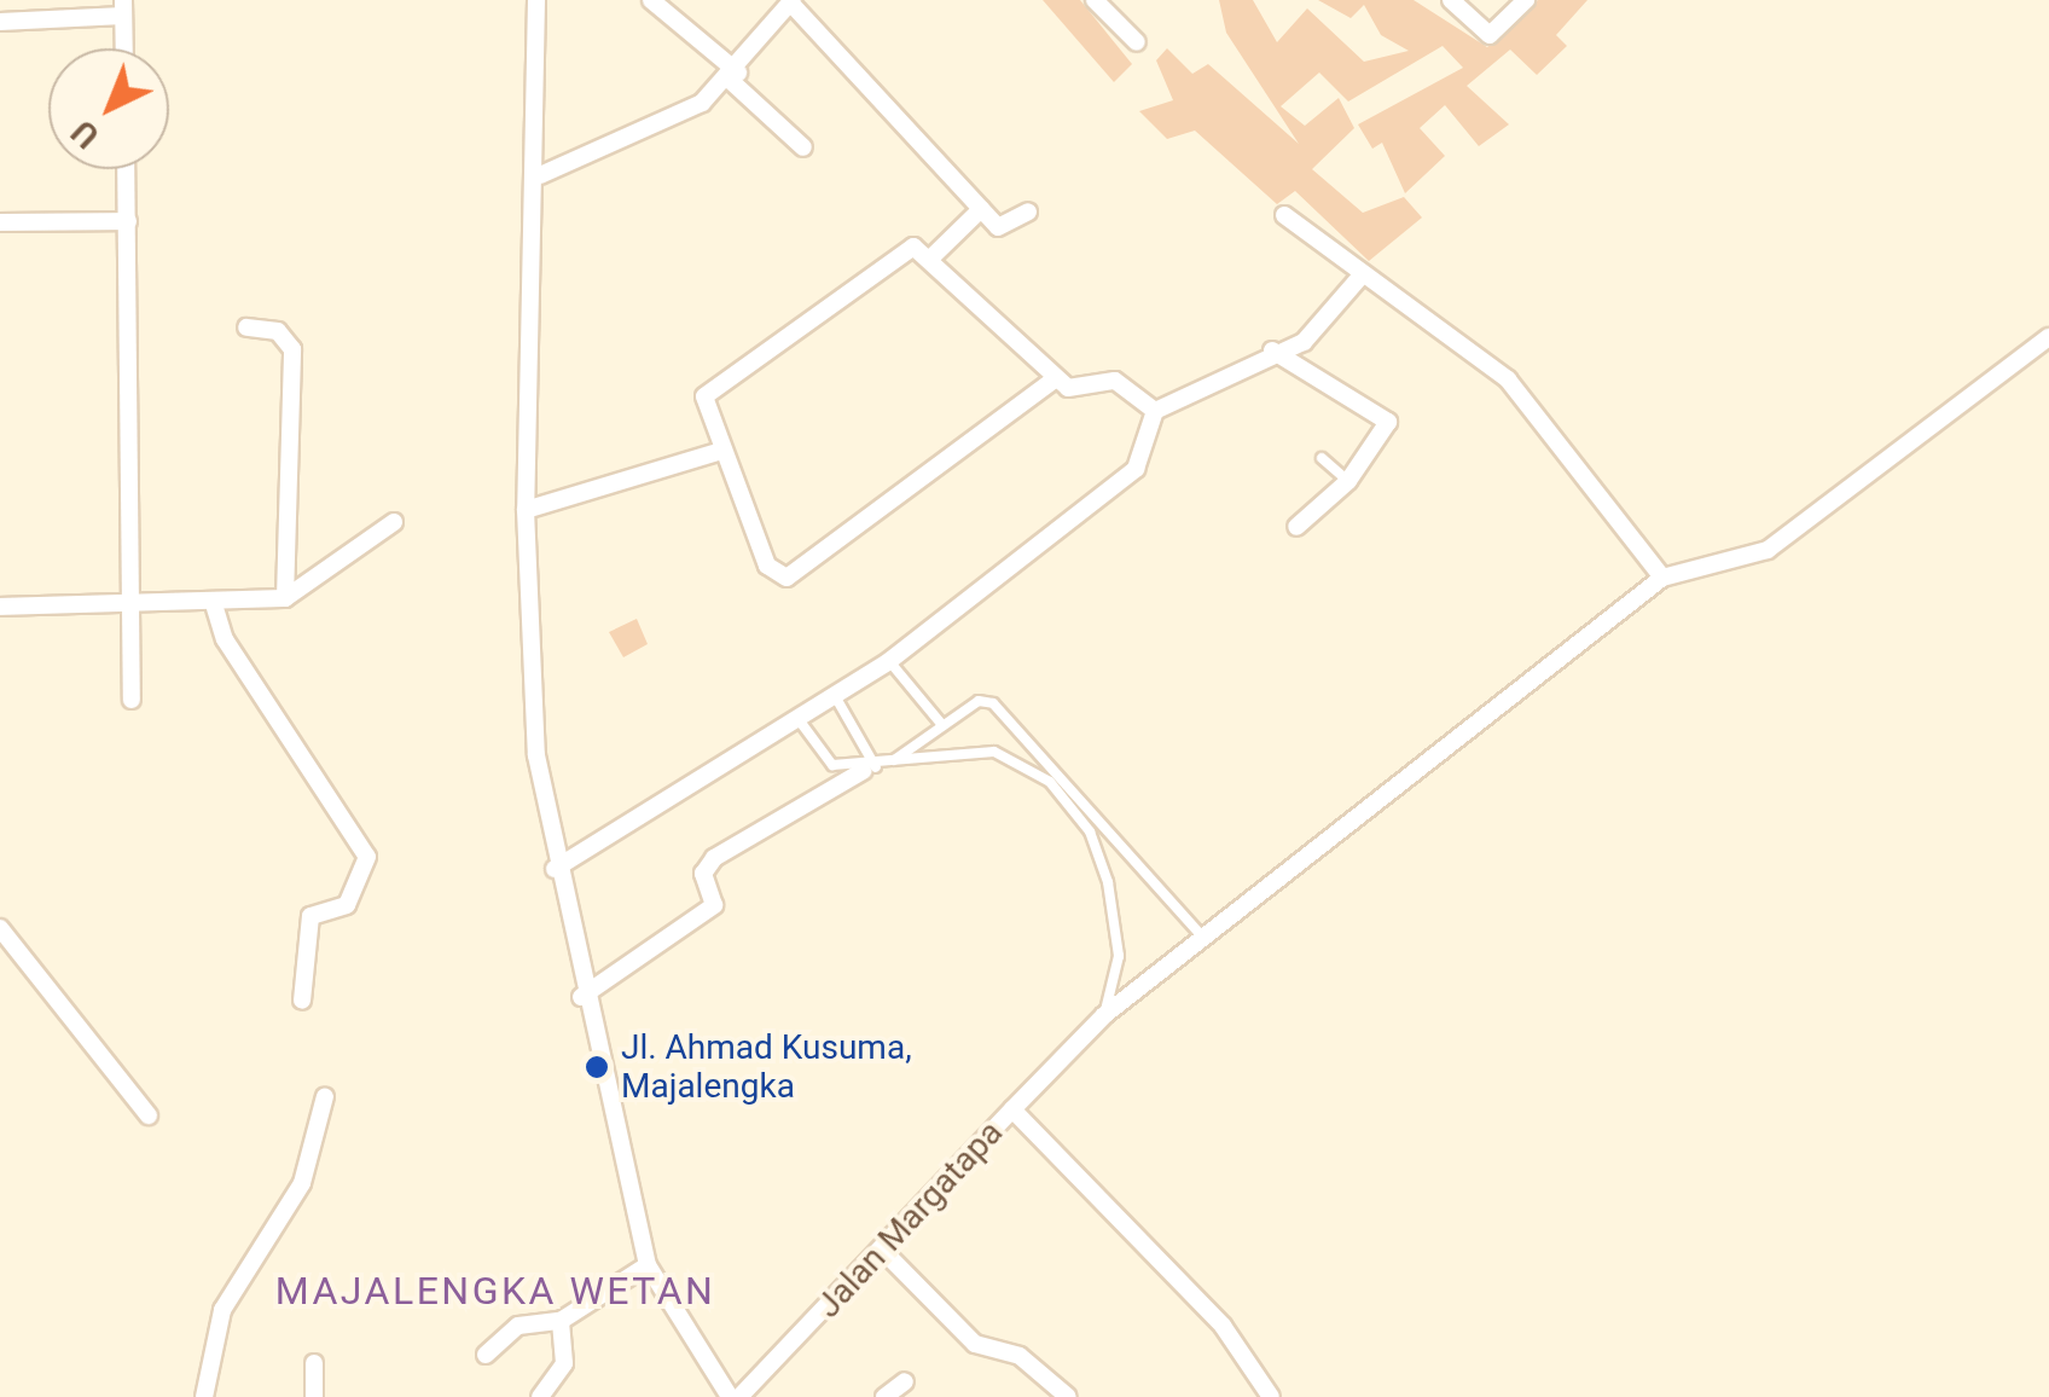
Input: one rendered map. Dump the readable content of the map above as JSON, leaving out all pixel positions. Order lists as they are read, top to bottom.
{
  "streets": {
    "street": ["Jalan Margatapa"]
  },
  "districts": ["MAJALENGKA WETAN"],
  "places": ["Jl. Ahmad Kusuma, Majalengka"],
  "north": "bottom left"
}
